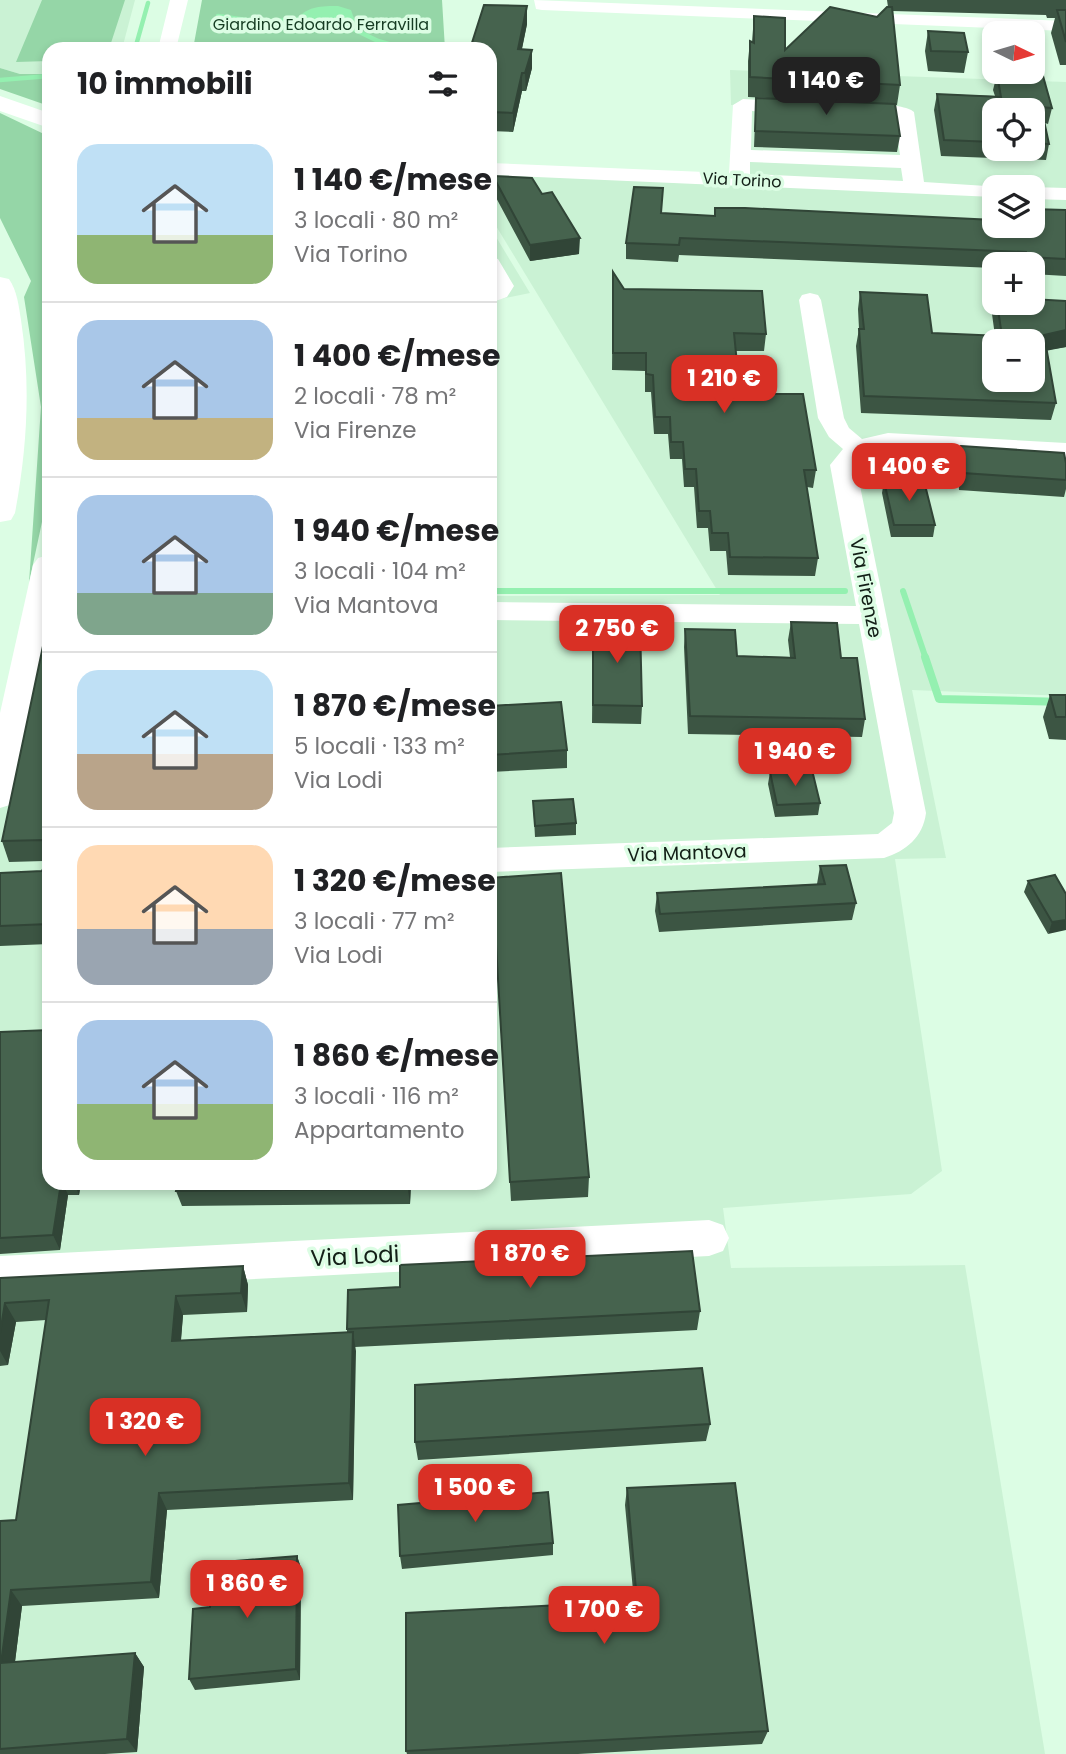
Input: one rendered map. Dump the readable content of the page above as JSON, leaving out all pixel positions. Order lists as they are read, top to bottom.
{
  "streets": {
    "street": [
      "Via Torino",
      "Via Firenze",
      "Via Mantova",
      "Via Lodi"
    ]
  },
  "crossings": [
    ["Via Firenze", "Via Mantova"]
  ],
  "parks": ["Giardino Edoardo Ferravilla"],
  "north": "right",
  "page": {
    "map_buttons": ["+", "−"],
    "heading": "10 immobili",
    "price": [
      "1 140 €",
      "1 210 €",
      "1 400 €",
      "2 750 €",
      "1 940 €",
      "1 870 €",
      "1 320 €",
      "1 500 €",
      "1 860 €",
      "1 700 €"
    ],
    "list": [
      {
        "name": "1 140 €/mese",
        "note": "3 locali · 80 m² · Via Torino"
      },
      {
        "name": "1 400 €/mese",
        "note": "2 locali · 78 m² · Via Firenze"
      },
      {
        "name": "1 940 €/mese",
        "note": "3 locali · 104 m² · Via Mantova"
      },
      {
        "name": "1 870 €/mese",
        "note": "5 locali · 133 m² · Via Lodi"
      },
      {
        "name": "1 320 €/mese",
        "note": "3 locali · 77 m² · Via Lodi"
      },
      {
        "name": "1 860 €/mese",
        "note": "3 locali · 116 m² · Appartamento"
      }
    ]
  }
}
